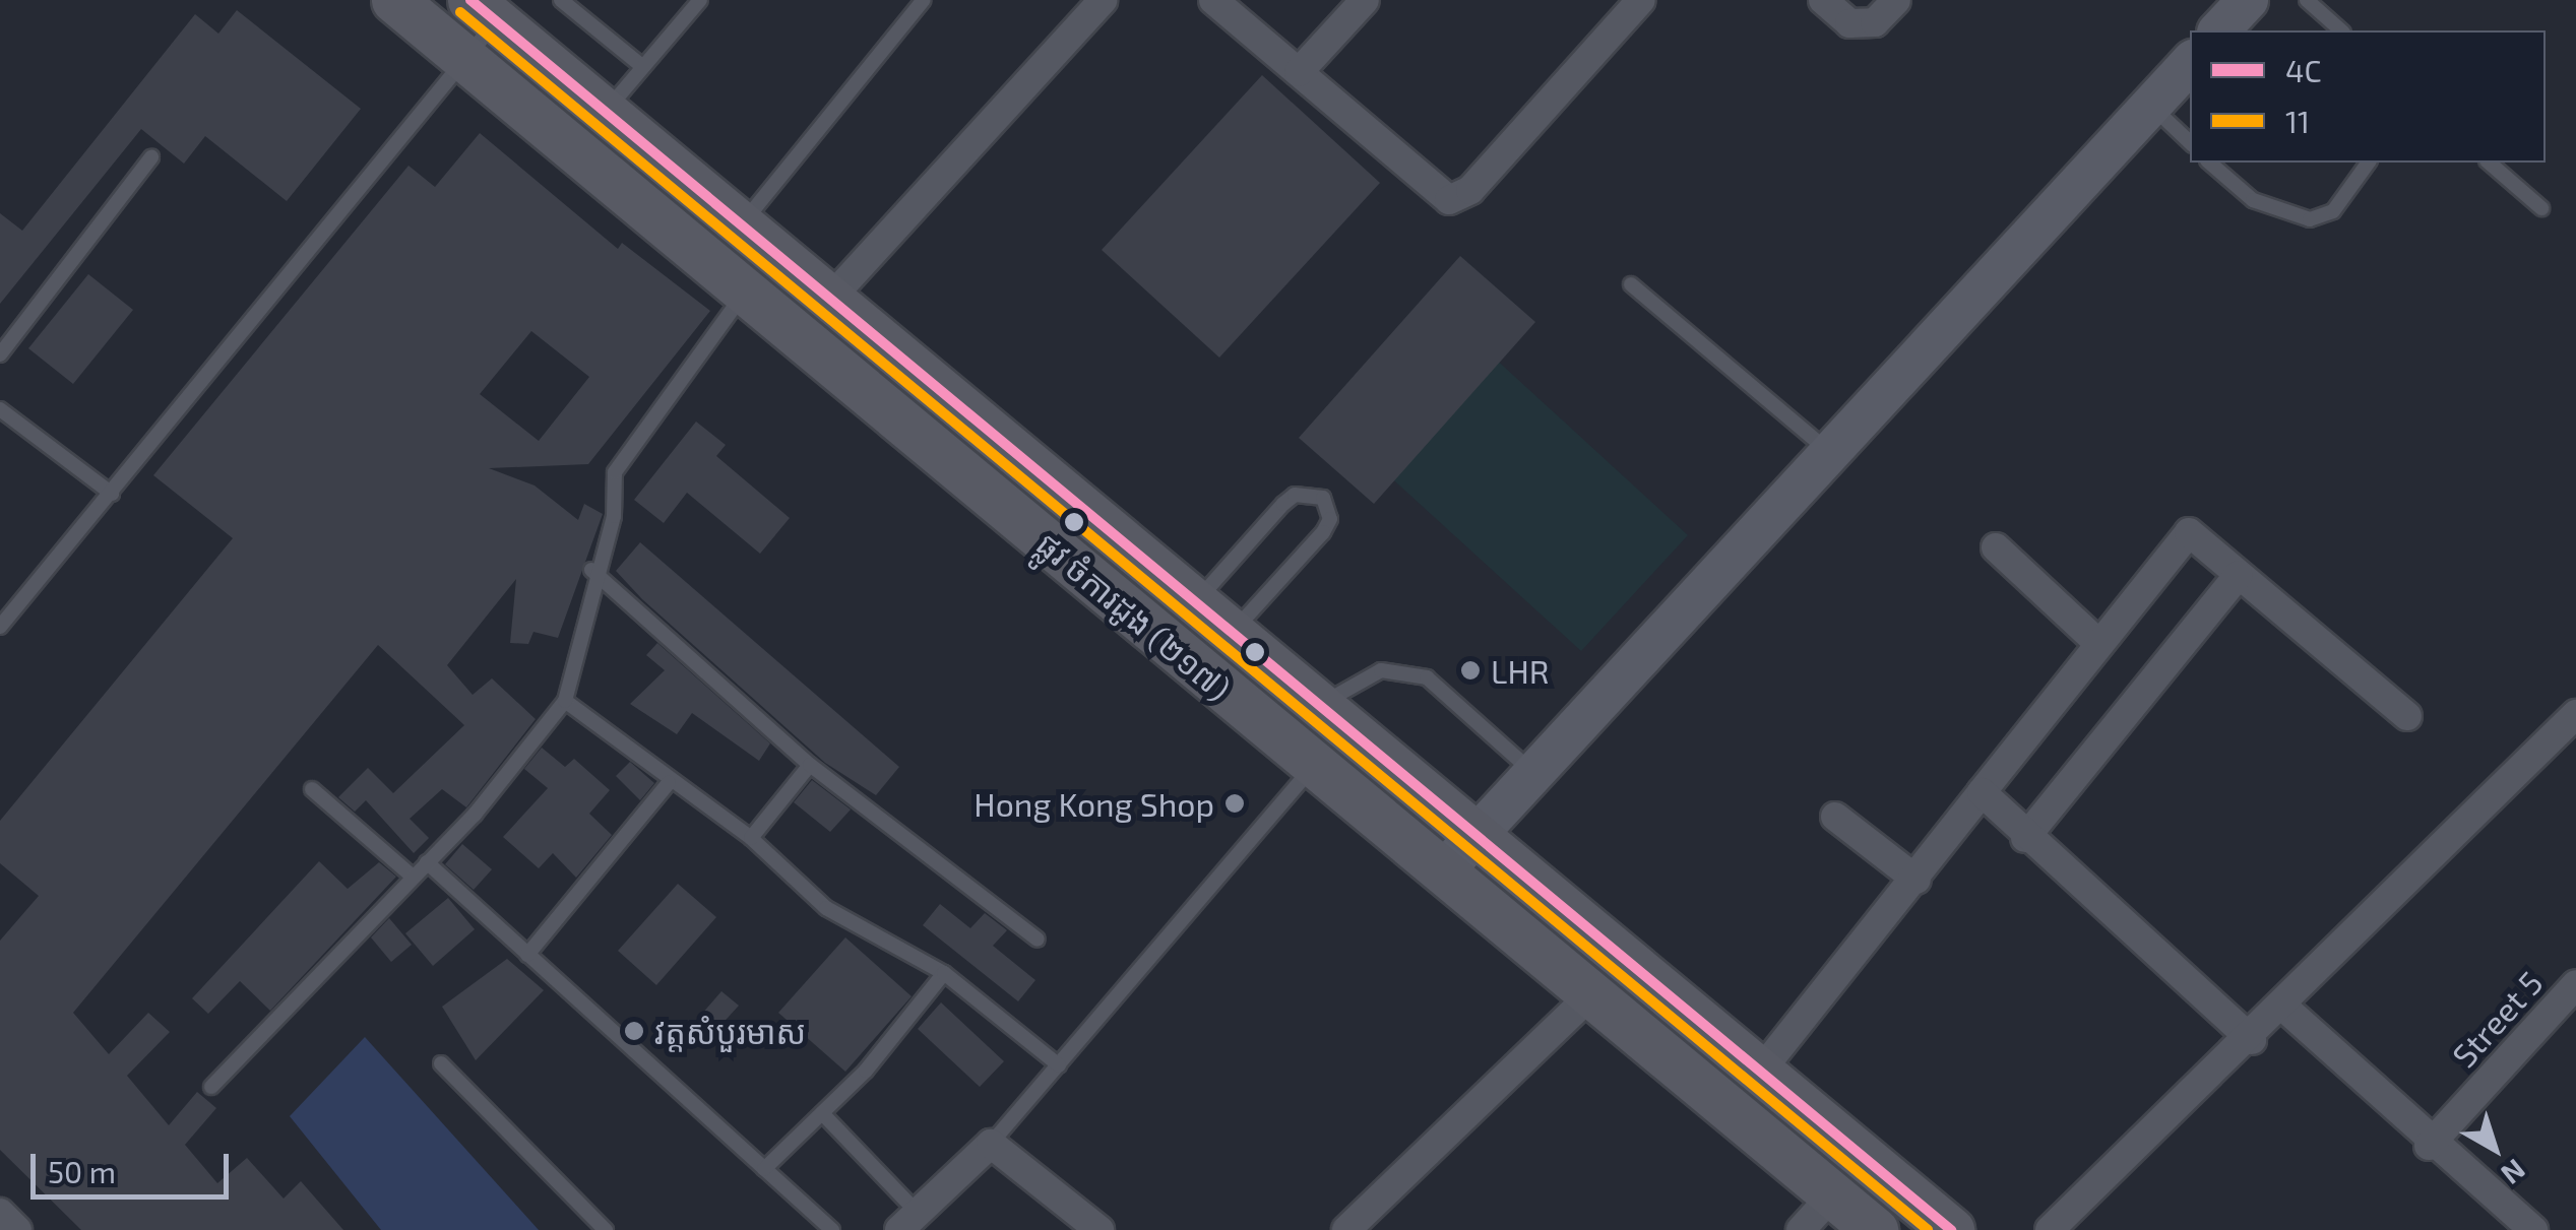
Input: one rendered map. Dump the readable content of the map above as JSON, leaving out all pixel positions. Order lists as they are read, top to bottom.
{
  "streets": {
    "main road": ["ផ្លូវ ចំការដូង (២១៧)"],
    "street": ["Street 5"]
  },
  "places": ["LHR", "Hong Kong Shop", "វត្តសំបួរមាស"],
  "lines": ["transit line 4C", "transit line 11"],
  "legend": ["4C", "11"],
  "scale_bar": "50 m",
  "north": "bottom right"
}
